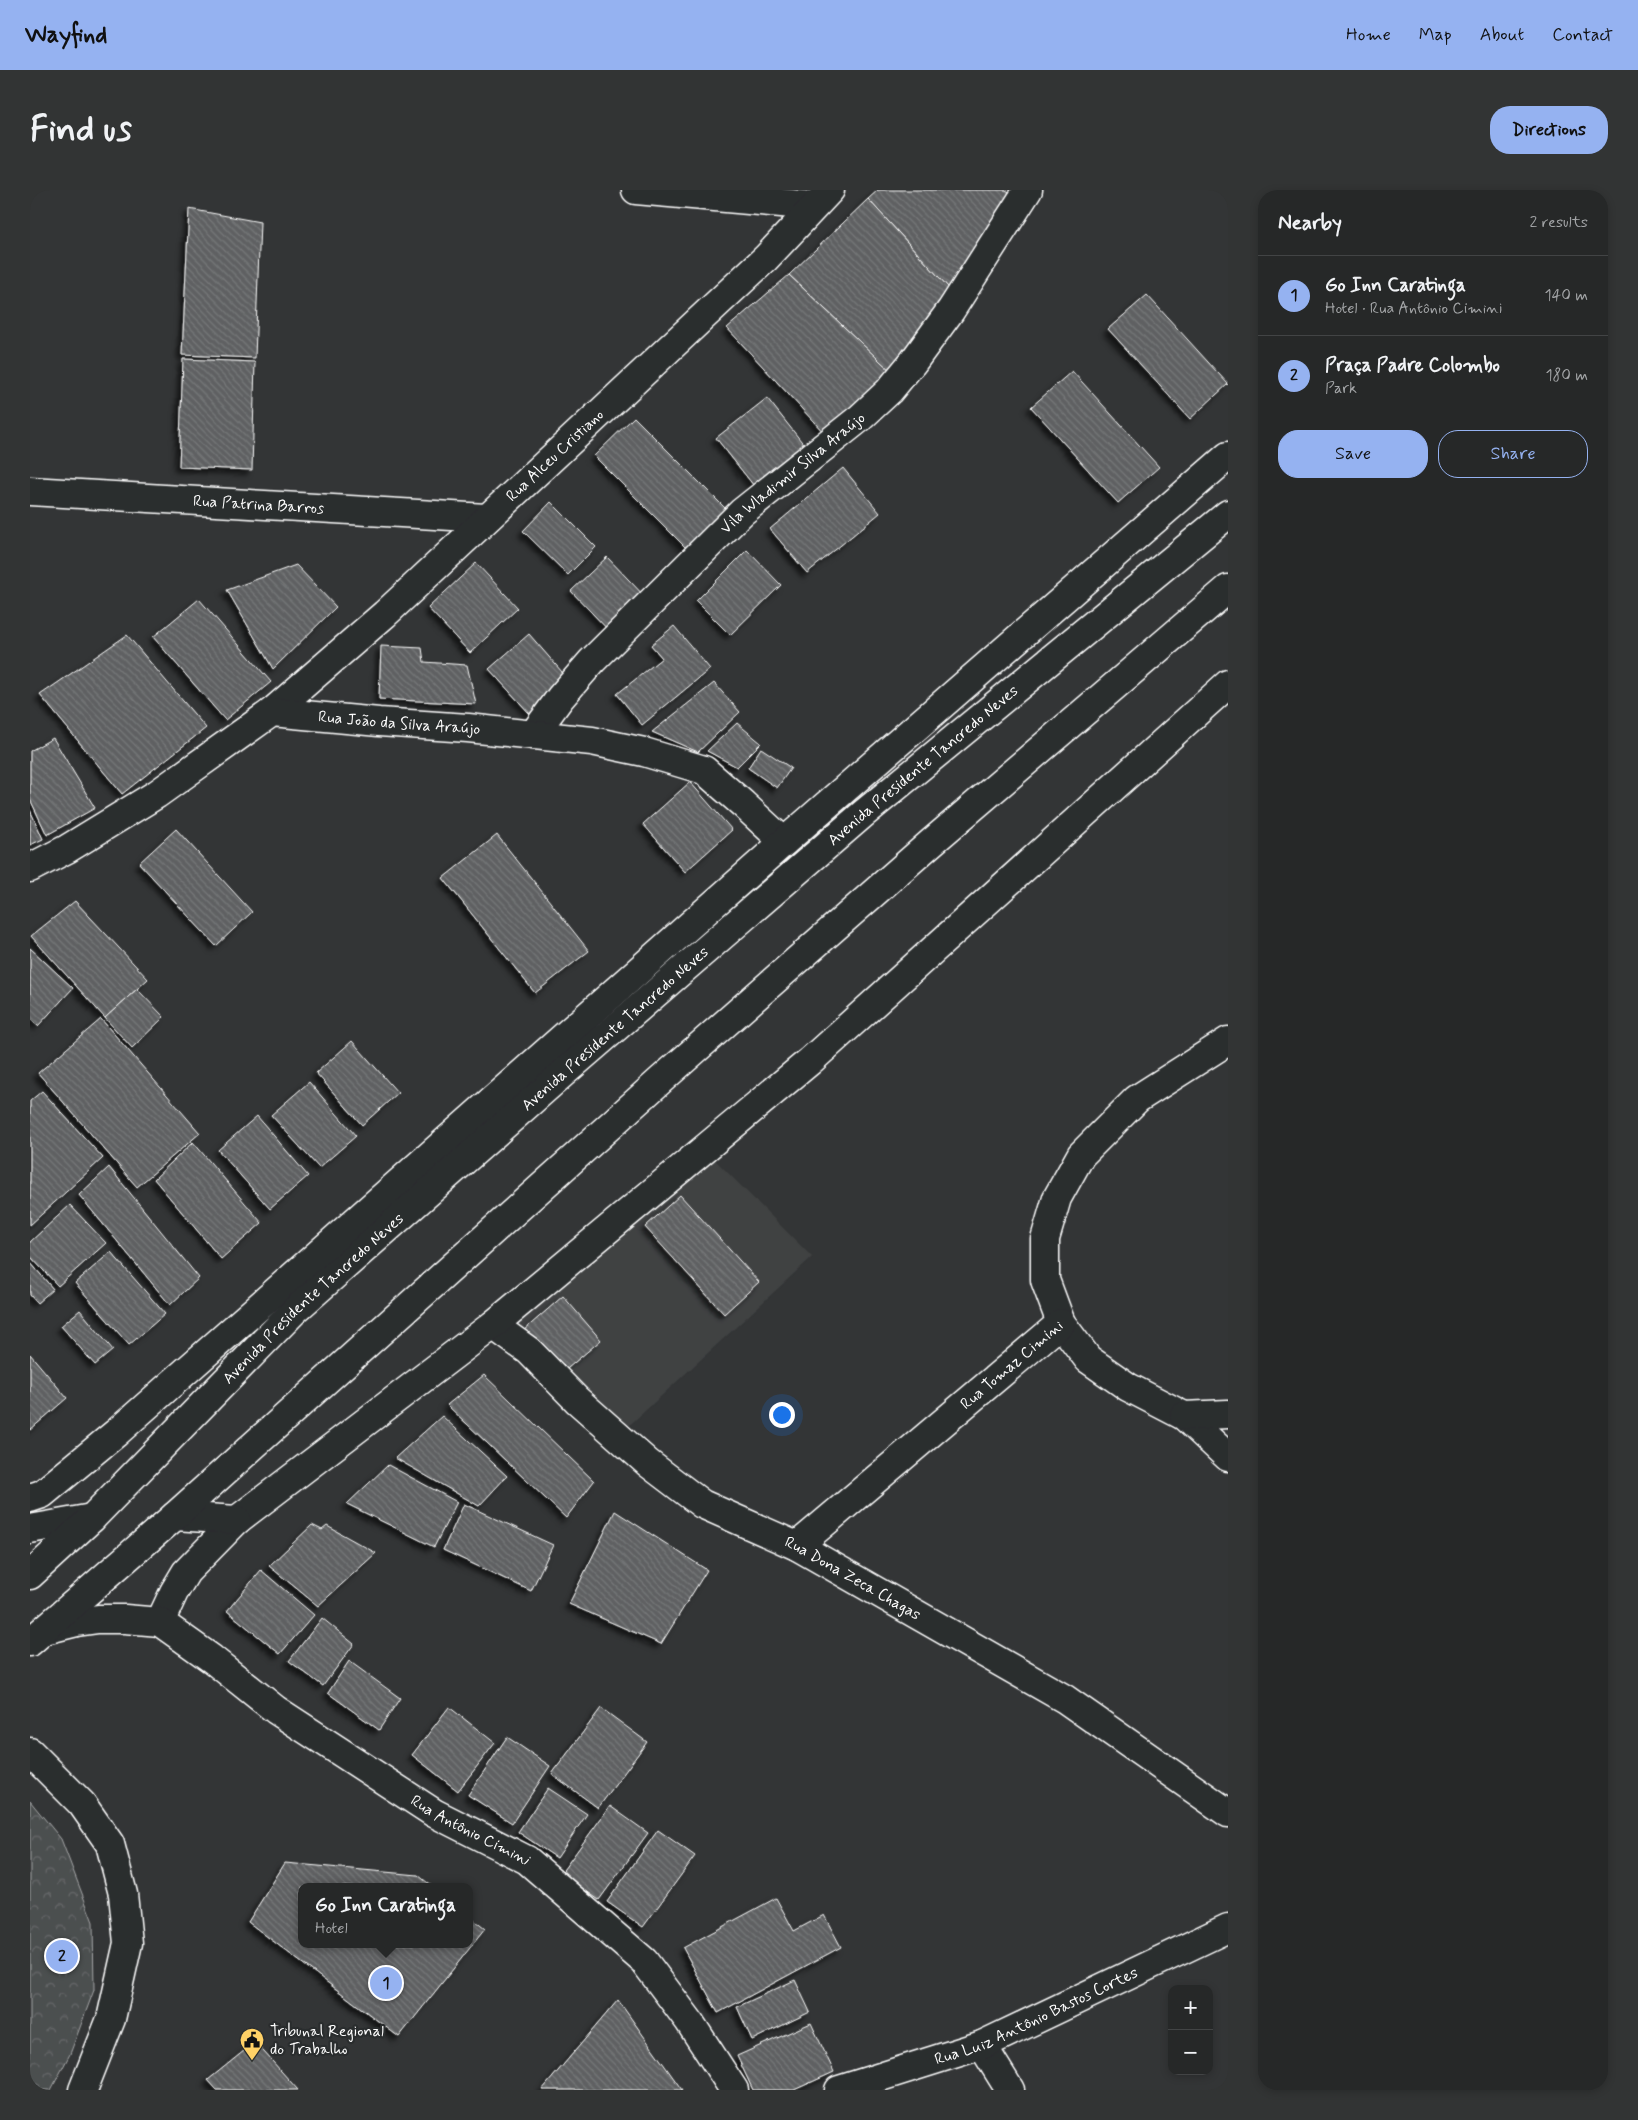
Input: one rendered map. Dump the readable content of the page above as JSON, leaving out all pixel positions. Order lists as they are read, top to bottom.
{
  "streets": {
    "main road": [
      "Rua Alceu Cristiano",
      "Vila Wladimir Silva Araújo",
      "Rua Patrina Barros",
      "Rua João da Silva Araújo",
      "Avenida Presidente Tancredo Neves",
      "Rua Tomaz Cimini",
      "Rua Dona Zeca Chagas",
      "Rua Antônio Cimini",
      "Rua Luiz Antônio Bastos Cortes"
    ]
  },
  "crossings": [
    ["Rua Alceu Cristiano", "Rua Patrina Barros"],
    ["Rua Alceu Cristiano", "Rua João da Silva Araújo"],
    ["Vila Wladimir Silva Araújo", "Rua João da Silva Araújo"],
    ["Rua João da Silva Araújo", "Avenida Presidente Tancredo Neves"],
    ["Rua Tomaz Cimini", "Rua Dona Zeca Chagas"]
  ],
  "places": {
    "public building": ["Tribunal Regional do Trabalho"]
  },
  "page": {
    "header": "Wayfind",
    "nav": [
      "Home",
      "Map",
      "About",
      "Contact"
    ],
    "buttons": [
      "Directions",
      ["Save", "Share"]
    ],
    "title": "Find us",
    "heading": ["Nearby", "2 results"],
    "list": [
      {
        "mark": "1",
        "name": "Go Inn Caratinga",
        "note": "Hotel · Rua Antônio Cimini",
        "value": "140 m"
      },
      {
        "mark": "2",
        "name": "Praça Padre Colombo",
        "note": "Park",
        "value": "180 m"
      }
    ],
    "popup": ["Go Inn Caratinga", "Hotel"],
    "pins": ["2", "1"],
    "map_buttons": ["+", "−"]
  }
}
